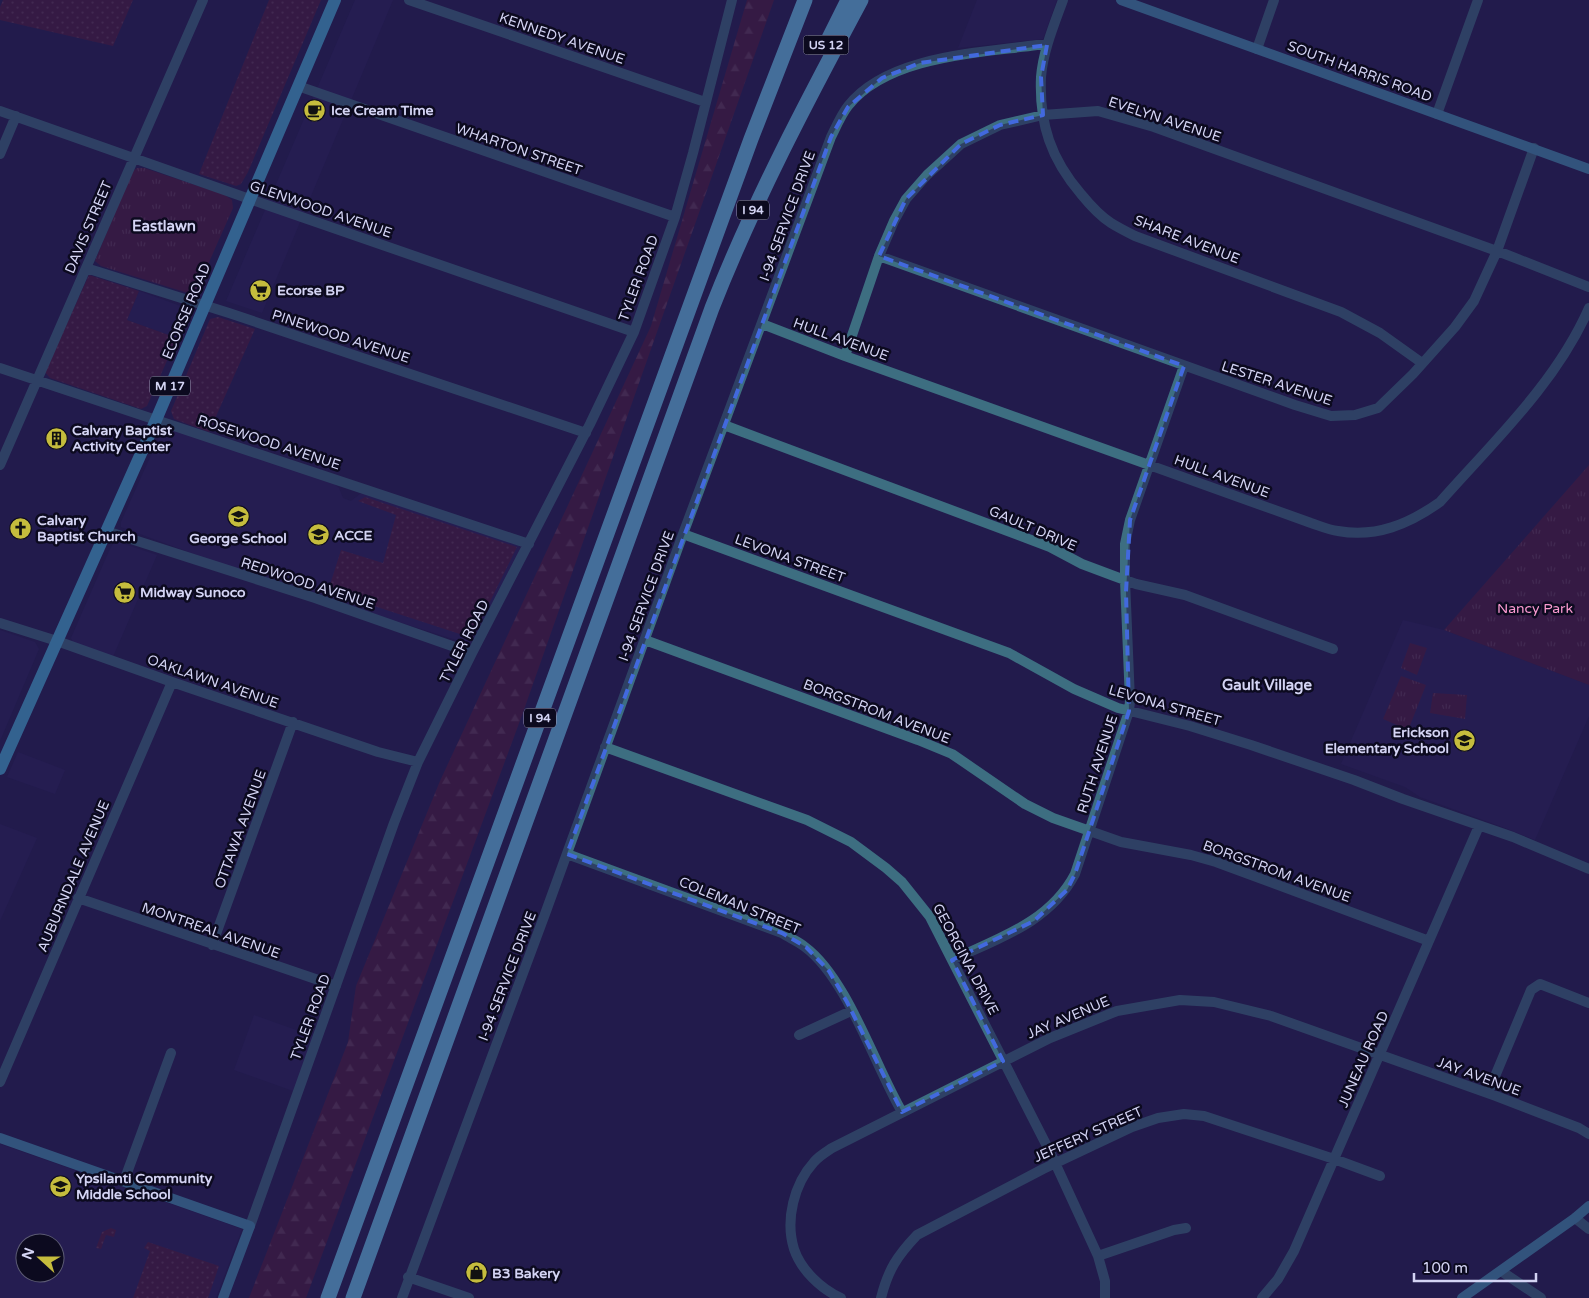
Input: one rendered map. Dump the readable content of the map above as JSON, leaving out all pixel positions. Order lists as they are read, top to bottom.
{
  "streets": {
    "highway": ["US 12", "I 94"],
    "main road": [
      "SOUTH HARRIS ROAD",
      "TYLER ROAD",
      "ECORSE ROAD",
      "M 17"
    ],
    "street": [
      "KENNEDY AVENUE",
      "EVELYN AVENUE",
      "WHARTON STREET",
      "GLENWOOD AVENUE",
      "I-94 SERVICE DRIVE",
      "DAVIS STREET",
      "SHARE AVENUE",
      "PINEWOOD AVENUE",
      "HULL AVENUE",
      "LESTER AVENUE",
      "ROSEWOOD AVENUE",
      "GAULT DRIVE",
      "LEVONA STREET",
      "REDWOOD AVENUE",
      "OAKLAWN AVENUE",
      "BORGSTROM AVENUE",
      "RUTH AVENUE",
      "OTTAWA AVENUE",
      "AUBURNDALE AVENUE",
      "COLEMAN STREET",
      "MONTREAL AVENUE",
      "GEORGINA DRIVE",
      "JAY AVENUE",
      "JUNEAU ROAD",
      "JEFFERY STREET"
    ]
  },
  "crossings": [
    ["KENNEDY AVENUE", "TYLER ROAD"],
    ["US 12", "I 94"],
    ["SOUTH HARRIS ROAD", "LESTER AVENUE"],
    ["EVELYN AVENUE", "SHARE AVENUE"],
    ["EVELYN AVENUE", "HULL AVENUE"],
    ["EVELYN AVENUE", "LESTER AVENUE"],
    ["WHARTON STREET", "TYLER ROAD"],
    ["WHARTON STREET", "ECORSE ROAD"],
    ["GLENWOOD AVENUE", "DAVIS STREET"],
    ["GLENWOOD AVENUE", "TYLER ROAD"],
    ["GLENWOOD AVENUE", "ECORSE ROAD"],
    ["I-94 SERVICE DRIVE", "SHARE AVENUE"],
    ["I-94 SERVICE DRIVE", "HULL AVENUE"],
    ["I-94 SERVICE DRIVE", "GAULT DRIVE"],
    ["I-94 SERVICE DRIVE", "LEVONA STREET"],
    ["I-94 SERVICE DRIVE", "BORGSTROM AVENUE"],
    ["I-94 SERVICE DRIVE", "COLEMAN STREET"],
    ["I-94 SERVICE DRIVE", "GEORGINA DRIVE"],
    ["DAVIS STREET", "PINEWOOD AVENUE"],
    ["DAVIS STREET", "ROSEWOOD AVENUE"],
    ["SHARE AVENUE", "LESTER AVENUE"],
    ["TYLER ROAD", "PINEWOOD AVENUE"],
    ["TYLER ROAD", "ROSEWOOD AVENUE"],
    ["TYLER ROAD", "REDWOOD AVENUE"],
    ["TYLER ROAD", "OAKLAWN AVENUE"],
    ["TYLER ROAD", "MONTREAL AVENUE"],
    ["ECORSE ROAD", "PINEWOOD AVENUE"],
    ["ECORSE ROAD", "ROSEWOOD AVENUE"],
    ["ECORSE ROAD", "REDWOOD AVENUE"],
    ["ECORSE ROAD", "OAKLAWN AVENUE"],
    ["HULL AVENUE", "RUTH AVENUE"],
    ["LESTER AVENUE", "RUTH AVENUE"],
    ["GAULT DRIVE", "RUTH AVENUE"],
    ["LEVONA STREET", "RUTH AVENUE"],
    ["LEVONA STREET", "JUNEAU ROAD"],
    ["OAKLAWN AVENUE", "OTTAWA AVENUE"],
    ["OAKLAWN AVENUE", "AUBURNDALE AVENUE"],
    ["BORGSTROM AVENUE", "RUTH AVENUE"],
    ["BORGSTROM AVENUE", "JUNEAU ROAD"],
    ["RUTH AVENUE", "GEORGINA DRIVE"],
    ["OTTAWA AVENUE", "MONTREAL AVENUE"],
    ["AUBURNDALE AVENUE", "MONTREAL AVENUE"],
    ["COLEMAN STREET", "JAY AVENUE"],
    ["GEORGINA DRIVE", "JAY AVENUE"],
    ["GEORGINA DRIVE", "JEFFERY STREET"],
    ["JAY AVENUE", "JUNEAU ROAD"],
    ["JUNEAU ROAD", "JEFFERY STREET"]
  ],
  "districts": ["Eastlawn", "Gault Village"],
  "parks": ["Nancy Park"],
  "places": {
    "cafe": ["Ice Cream Time"],
    "supermarket": ["Ecorse BP", "Midway Sunoco"],
    "building": ["Calvary Baptist Activity Center"],
    "school or university": [
      "George School",
      "ACCE",
      "Erickson Elementary School",
      "Ypsilanti Community Middle School"
    ],
    "church": ["Calvary Baptist Church"],
    "shop": ["B3 Bakery"]
  },
  "scale_bar": "100 m",
  "north": "left"
}
